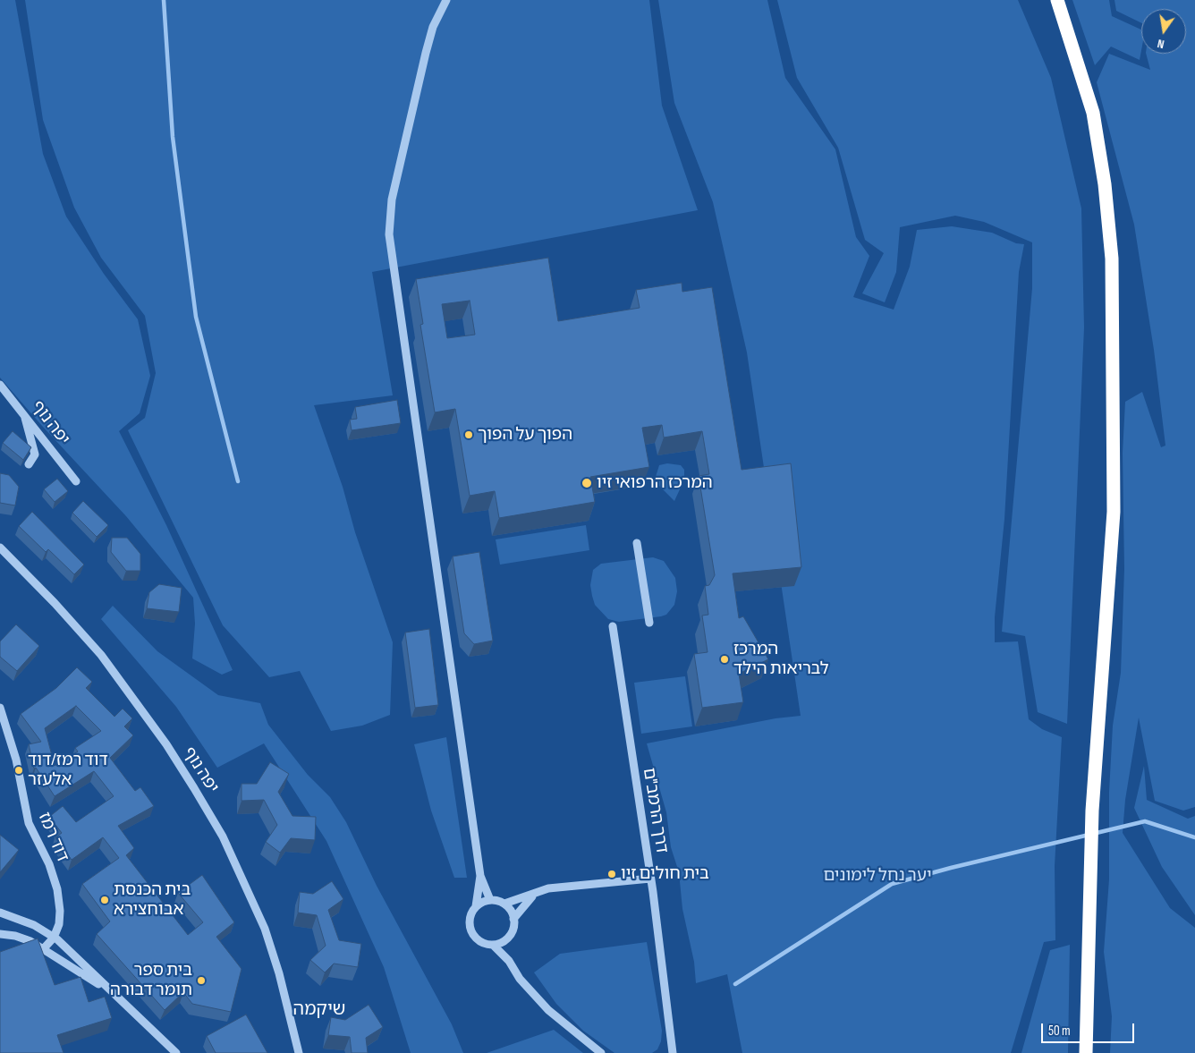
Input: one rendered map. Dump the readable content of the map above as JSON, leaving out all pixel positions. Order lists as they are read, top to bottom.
{
  "streets": {
    "street": ["יפה נוף", "דרך הרמב\"ם", "דוד רמז"]
  },
  "districts": ["שיקמה"],
  "parks": ["יער נחל לימונים"],
  "places": [
    "הפוך על הפוך",
    "המרכז הרפואי זיו",
    "המרכז לבריאות הילד",
    "דוד רמז/דוד אלעזר",
    "בית חולים זיו",
    "בית הכנסת אבוחצירא",
    "בית ספר תומר דבורה"
  ],
  "scale_bar": "50 m",
  "north": "bottom"
}
